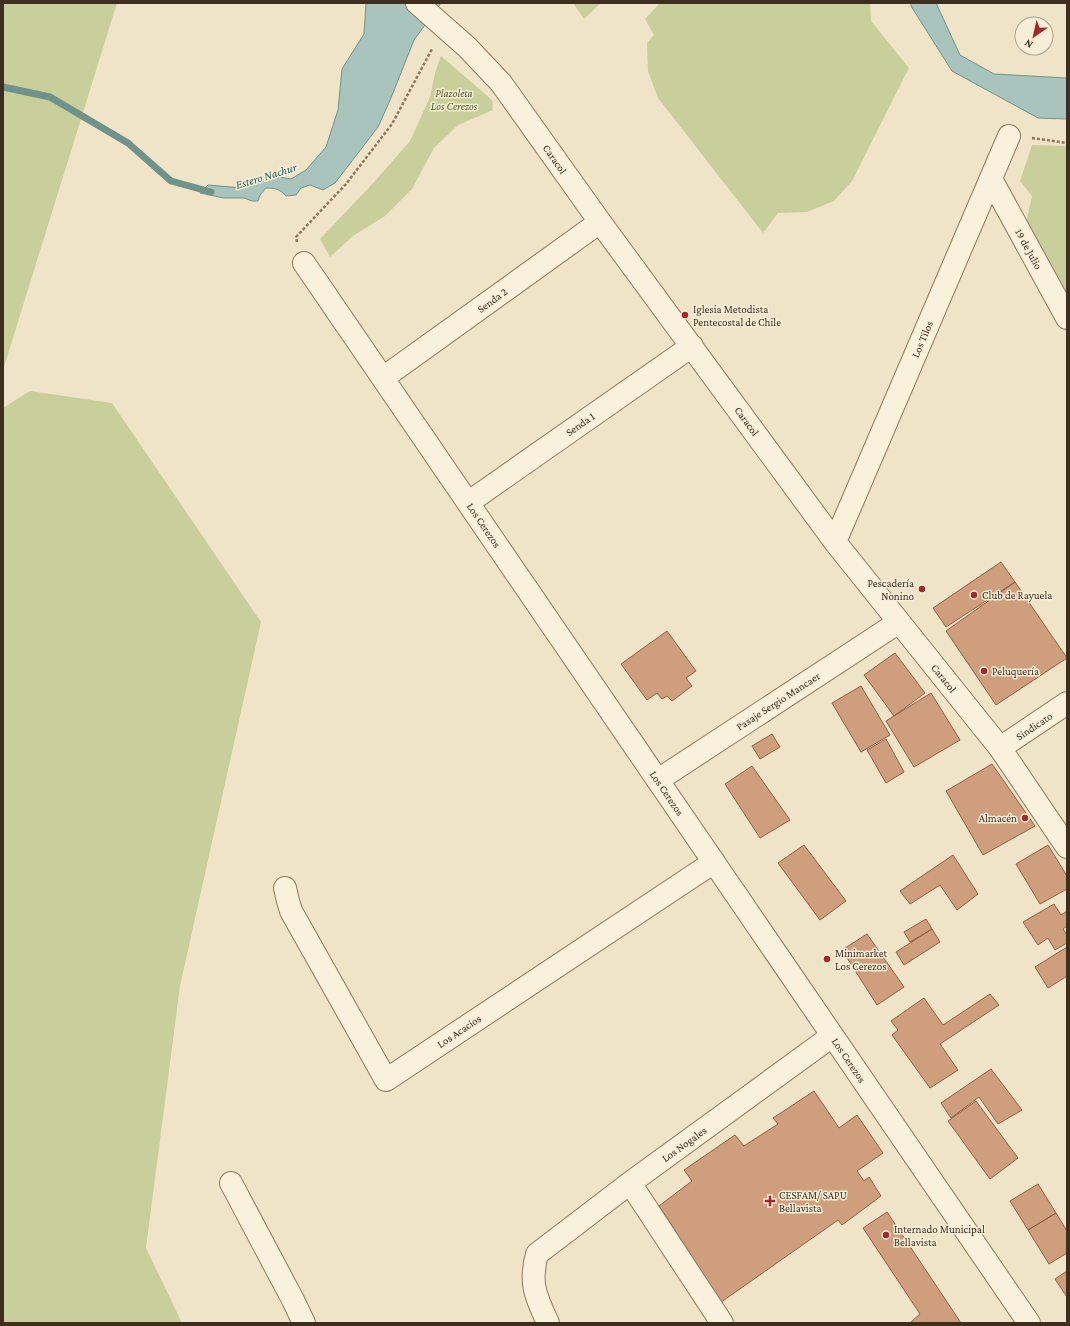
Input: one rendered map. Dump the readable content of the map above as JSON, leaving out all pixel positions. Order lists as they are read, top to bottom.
{
  "streets": {
    "street": [
      "Caracol",
      "19 de Julio",
      "Senda 2",
      "Los Tilos",
      "Senda 1",
      "Los Cerezos",
      "Pasaje Sergio Mancaer",
      "Sindicato",
      "Los Acacios",
      "Los Nogales"
    ]
  },
  "crossings": [
    ["Caracol", "Senda 2"],
    ["Caracol", "Los Tilos"],
    ["Caracol", "Senda 1"],
    ["Caracol", "Pasaje Sergio Mancaer"],
    ["Caracol", "Sindicato"],
    ["19 de Julio", "Los Tilos"],
    ["Senda 2", "Los Cerezos"],
    ["Senda 1", "Los Cerezos"],
    ["Los Cerezos", "Pasaje Sergio Mancaer"],
    ["Los Cerezos", "Los Acacios"],
    ["Los Cerezos", "Los Nogales"]
  ],
  "water": ["Estero Nachur"],
  "parks": ["Plazoleta Los Cerezos"],
  "places": {
    "other": [
      "Iglesia Metodista Pentecostal de Chile",
      "Pescadería Nonino",
      "Club de Rayuela",
      "Peluquería",
      "Almacén",
      "Minimarket Los Cerezos",
      "Internado Municipal Bellavista"
    ],
    "health": ["CESFAM/ SAPU Bellavista"]
  },
  "north": "bottom left"
}
